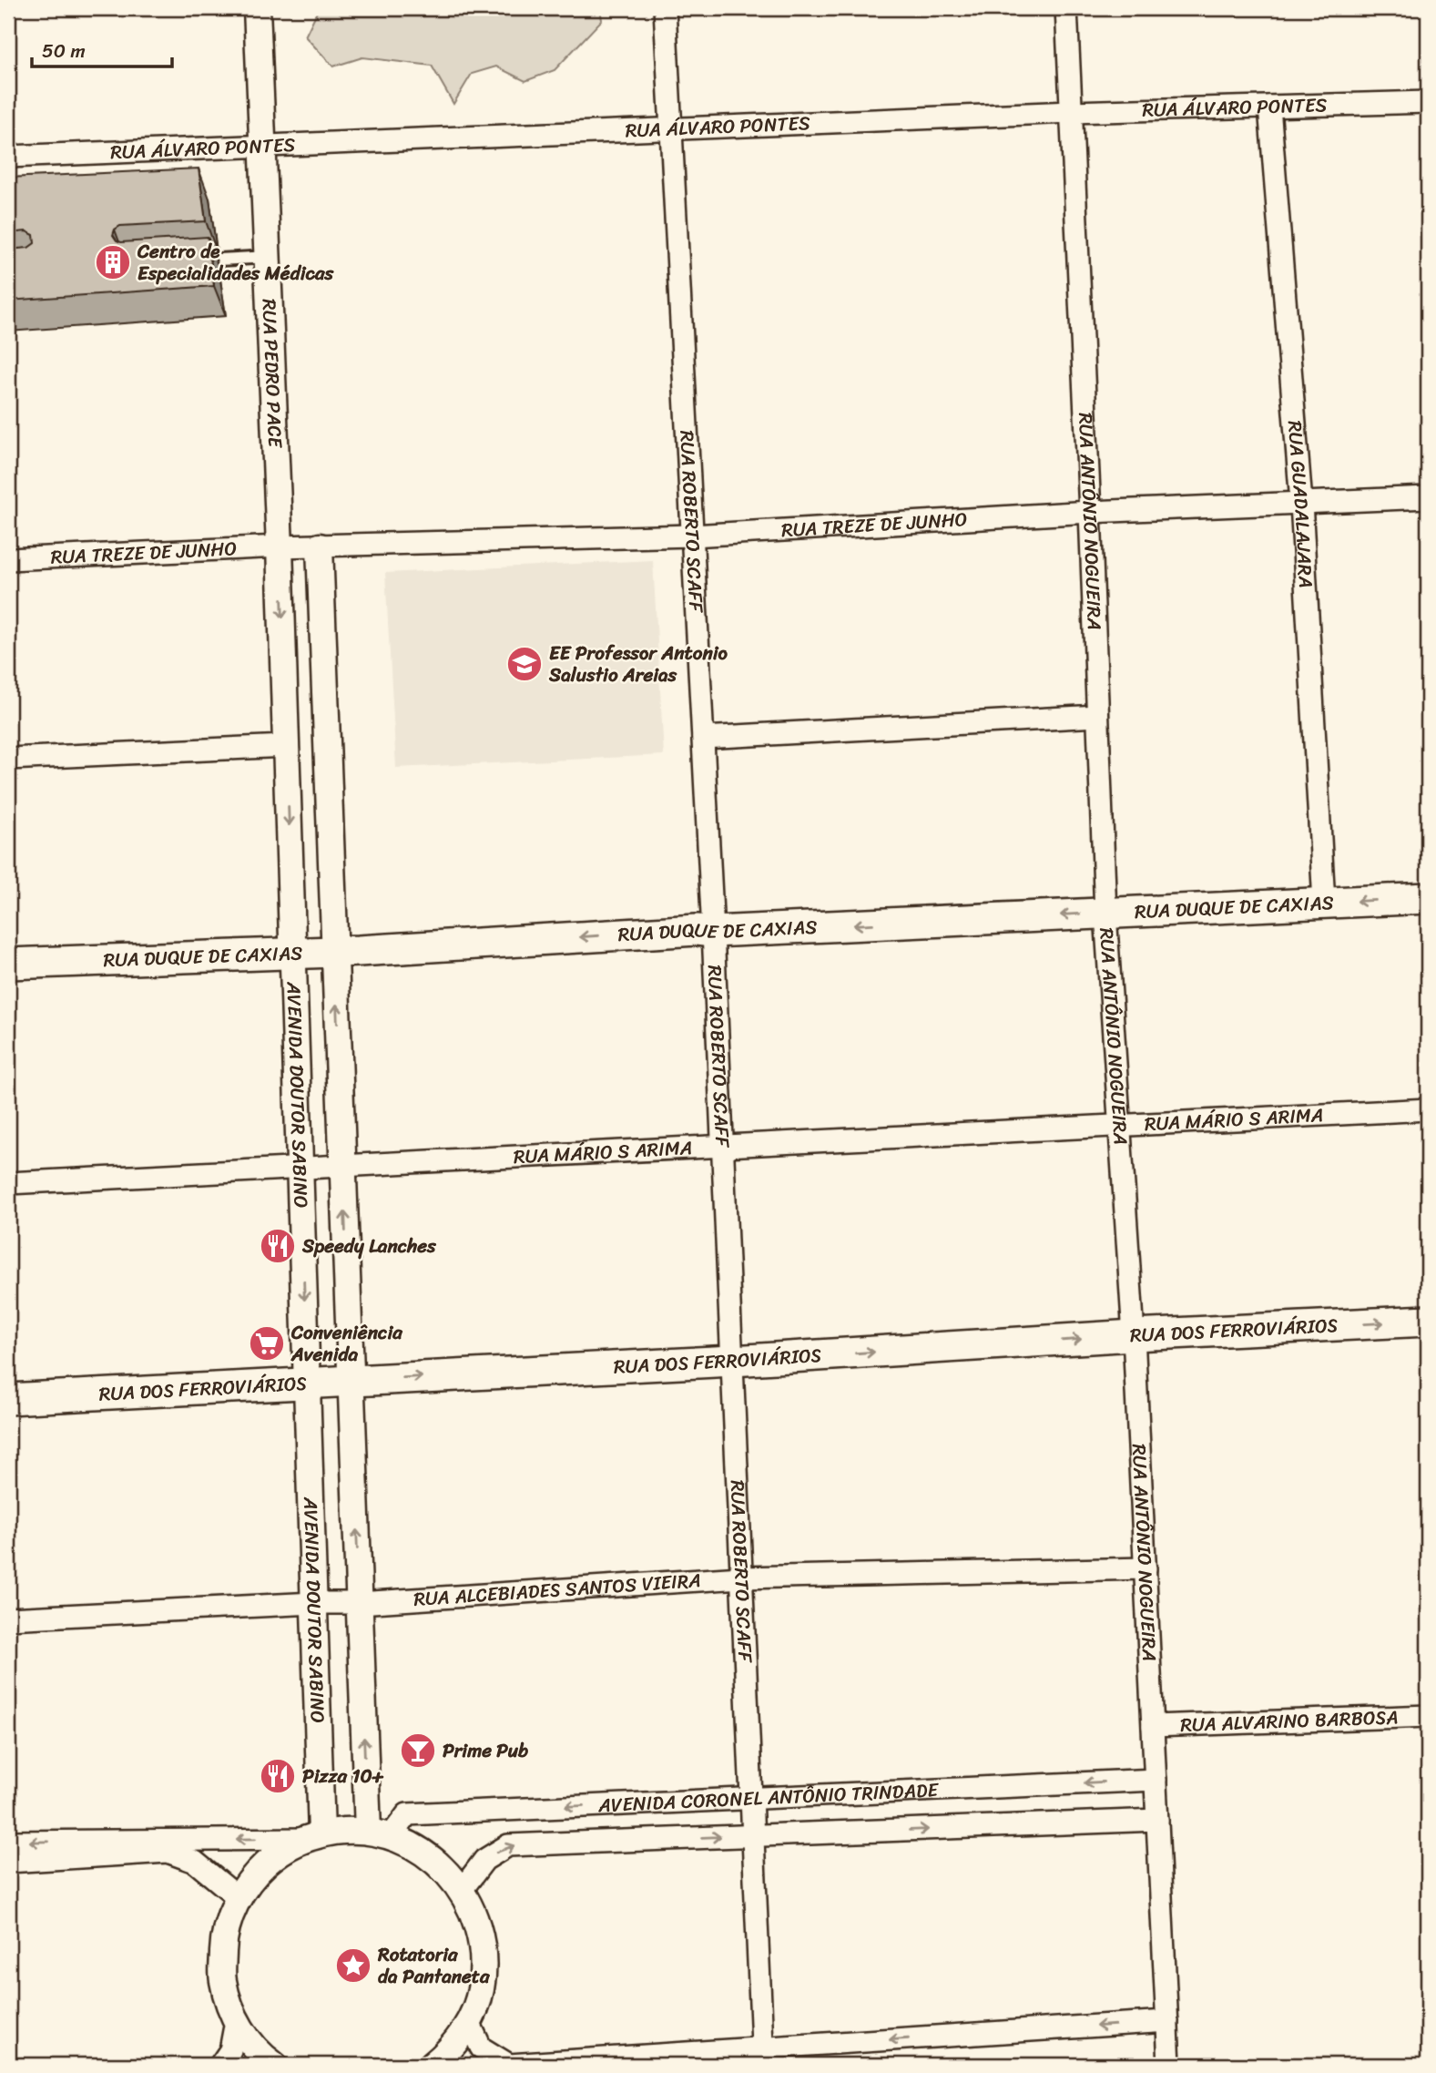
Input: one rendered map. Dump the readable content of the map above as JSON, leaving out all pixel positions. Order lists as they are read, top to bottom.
{
  "streets": {
    "main road": ["RUA DUQUE DE CAXIAS", "RUA DOS FERROVIÁRIOS"],
    "street": [
      "RUA ÁLVARO PONTES",
      "RUA PEDRO PACE",
      "RUA GUADALAJARA",
      "RUA ROBERTO SCAFF",
      "RUA ANTÔNIO NOGUEIRA",
      "RUA TREZE DE JUNHO",
      "AVENIDA DOUTOR SABINO",
      "RUA MÁRIO S ARIMA",
      "RUA ALCEBIADES SANTOS VIEIRA",
      "RUA ALVARINO BARBOSA",
      "AVENIDA CORONEL ANTÔNIO TRINDADE"
    ]
  },
  "crossings": [
    ["RUA ÁLVARO PONTES", "RUA PEDRO PACE"],
    ["RUA ÁLVARO PONTES", "RUA GUADALAJARA"],
    ["RUA ÁLVARO PONTES", "RUA ROBERTO SCAFF"],
    ["RUA ÁLVARO PONTES", "RUA ANTÔNIO NOGUEIRA"],
    ["RUA PEDRO PACE", "RUA TREZE DE JUNHO"],
    ["RUA PEDRO PACE", "AVENIDA DOUTOR SABINO"],
    ["RUA GUADALAJARA", "RUA TREZE DE JUNHO"],
    ["RUA GUADALAJARA", "RUA DUQUE DE CAXIAS"],
    ["RUA ROBERTO SCAFF", "RUA TREZE DE JUNHO"],
    ["RUA ROBERTO SCAFF", "RUA DUQUE DE CAXIAS"],
    ["RUA ROBERTO SCAFF", "RUA MÁRIO S ARIMA"],
    ["RUA ROBERTO SCAFF", "RUA DOS FERROVIÁRIOS"],
    ["RUA ROBERTO SCAFF", "RUA ALCEBIADES SANTOS VIEIRA"],
    ["RUA ROBERTO SCAFF", "AVENIDA CORONEL ANTÔNIO TRINDADE"],
    ["RUA ANTÔNIO NOGUEIRA", "RUA TREZE DE JUNHO"],
    ["RUA ANTÔNIO NOGUEIRA", "RUA DUQUE DE CAXIAS"],
    ["RUA ANTÔNIO NOGUEIRA", "RUA MÁRIO S ARIMA"],
    ["RUA ANTÔNIO NOGUEIRA", "RUA DOS FERROVIÁRIOS"],
    ["RUA ANTÔNIO NOGUEIRA", "RUA ALCEBIADES SANTOS VIEIRA"],
    ["RUA ANTÔNIO NOGUEIRA", "RUA ALVARINO BARBOSA"],
    ["RUA ANTÔNIO NOGUEIRA", "AVENIDA CORONEL ANTÔNIO TRINDADE"],
    ["RUA TREZE DE JUNHO", "AVENIDA DOUTOR SABINO"],
    ["RUA DUQUE DE CAXIAS", "AVENIDA DOUTOR SABINO"],
    ["AVENIDA DOUTOR SABINO", "RUA MÁRIO S ARIMA"],
    ["AVENIDA DOUTOR SABINO", "RUA DOS FERROVIÁRIOS"],
    ["AVENIDA DOUTOR SABINO", "RUA ALCEBIADES SANTOS VIEIRA"]
  ],
  "one_way": ["RUA DUQUE DE CAXIAS", "RUA DOS FERROVIÁRIOS"],
  "places": {
    "building": ["Centro de Especialidades Médicas"],
    "school or university": ["EE Professor Antonio Salustio Areias"],
    "restaurant": ["Speedy Lanches", "Pizza 10+"],
    "supermarket": ["Conveniência Avenida"],
    "bar": ["Prime Pub"],
    "place": ["Rotatoria da Pantaneta"]
  },
  "scale_bar": "50 m"
}
